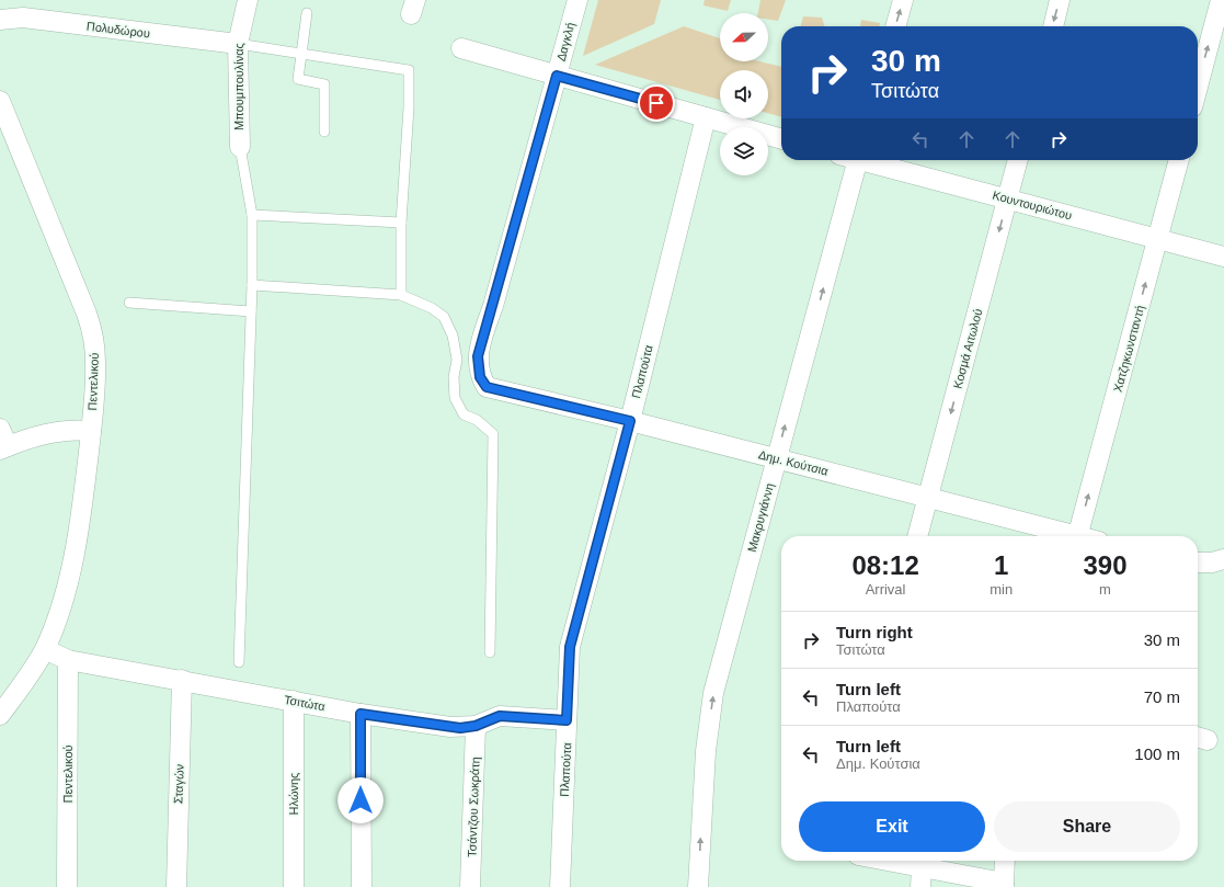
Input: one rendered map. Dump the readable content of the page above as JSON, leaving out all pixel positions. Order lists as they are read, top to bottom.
{
  "streets": {
    "street": [
      "Πολυδώρου",
      "Δαγκλή",
      "Μπουμπουλίνας",
      "Κουντουριώτου",
      "Κοσμά Αιτωλού",
      "Χατζηκωνσταντή",
      "Πλαπούτα",
      "Πεντελικού",
      "Δημ. Κούτσια",
      "Μακρυγιάννη",
      "Τσιτώτα",
      "Σταγών",
      "Ηλώνης",
      "Τσάντζου Σωκράτη"
    ]
  },
  "crossings": [
    ["Πολυδώρου", "Μπουμπουλίνας"],
    ["Δαγκλή", "Δημ. Κούτσια"],
    ["Κουντουριώτου", "Κοσμά Αιτωλού"],
    ["Κουντουριώτου", "Χατζηκωνσταντή"],
    ["Κοσμά Αιτωλού", "Δημ. Κούτσια"],
    ["Πλαπούτα", "Δημ. Κούτσια"],
    ["Πλαπούτα", "Τσιτώτα"],
    ["Πεντελικού", "Τσιτώτα"],
    ["Δημ. Κούτσια", "Μακρυγιάννη"],
    ["Τσιτώτα", "Σταγών"],
    ["Τσιτώτα", "Ηλώνης"],
    ["Τσιτώτα", "Τσάντζου Σωκράτη"]
  ],
  "one_way": ["Κοσμά Αιτωλού", "Χατζηκωνσταντή", "Μακρυγιάννη"],
  "north": "left",
  "page": {
    "turn": ["30 m", "Τσιτώτα"],
    "eta": [
      "08:12",
      "Arrival",
      "1",
      "min",
      "390",
      "m"
    ],
    "list": [
      {
        "name": "Turn right",
        "note": "Τσιτώτα",
        "value": "30 m"
      },
      {
        "name": "Turn left",
        "note": "Πλαπούτα",
        "value": "70 m"
      },
      {
        "name": "Turn left",
        "note": "Δημ. Κούτσια",
        "value": "100 m"
      }
    ],
    "buttons": ["Exit", "Share"]
  }
}
